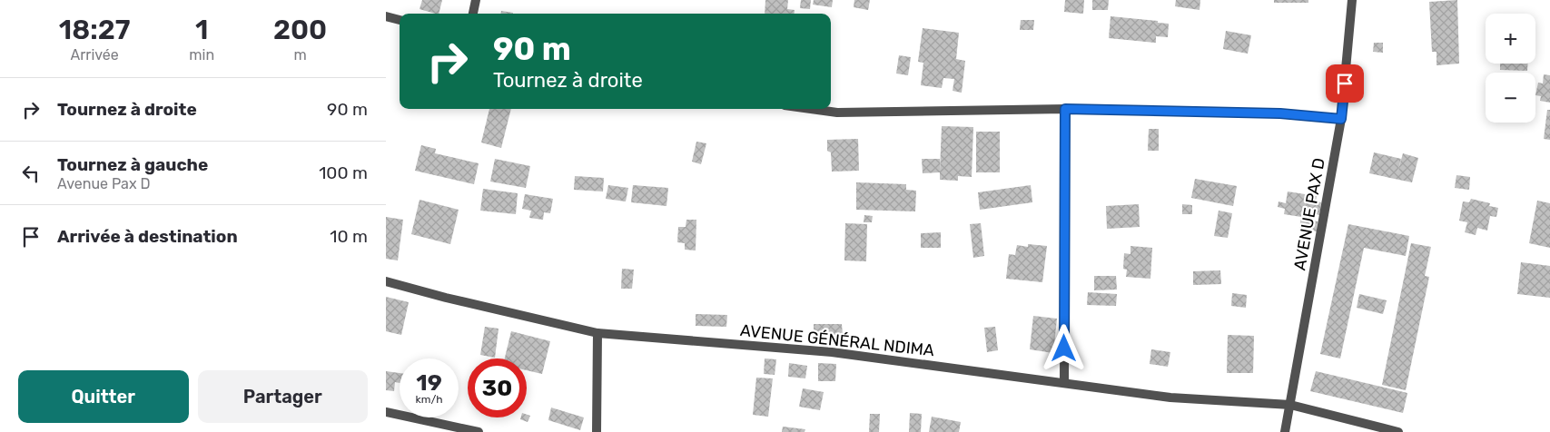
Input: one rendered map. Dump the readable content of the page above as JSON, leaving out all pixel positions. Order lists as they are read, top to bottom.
{
  "streets": {
    "street": ["AVENUE PAX D", "AVENUE GÉNÉRAL NDIMA"]
  },
  "crossings": [
    ["AVENUE PAX D", "AVENUE GÉNÉRAL NDIMA"]
  ],
  "page": {
    "eta": [
      "18:27",
      "Arrivée",
      "1",
      "min",
      "200",
      "m"
    ],
    "map_buttons": ["+", "−"],
    "turn": ["90 m", "Tournez à droite"],
    "list": [
      {
        "name": "Tournez à droite",
        "value": "90 m"
      },
      {
        "name": "Tournez à gauche",
        "note": "Avenue Pax D",
        "value": "100 m"
      },
      {
        "name": "Arrivée à destination",
        "value": "10 m"
      }
    ],
    "speed": "19 km/h",
    "limit": "30",
    "buttons": ["Quitter", "Partager"]
  }
}
